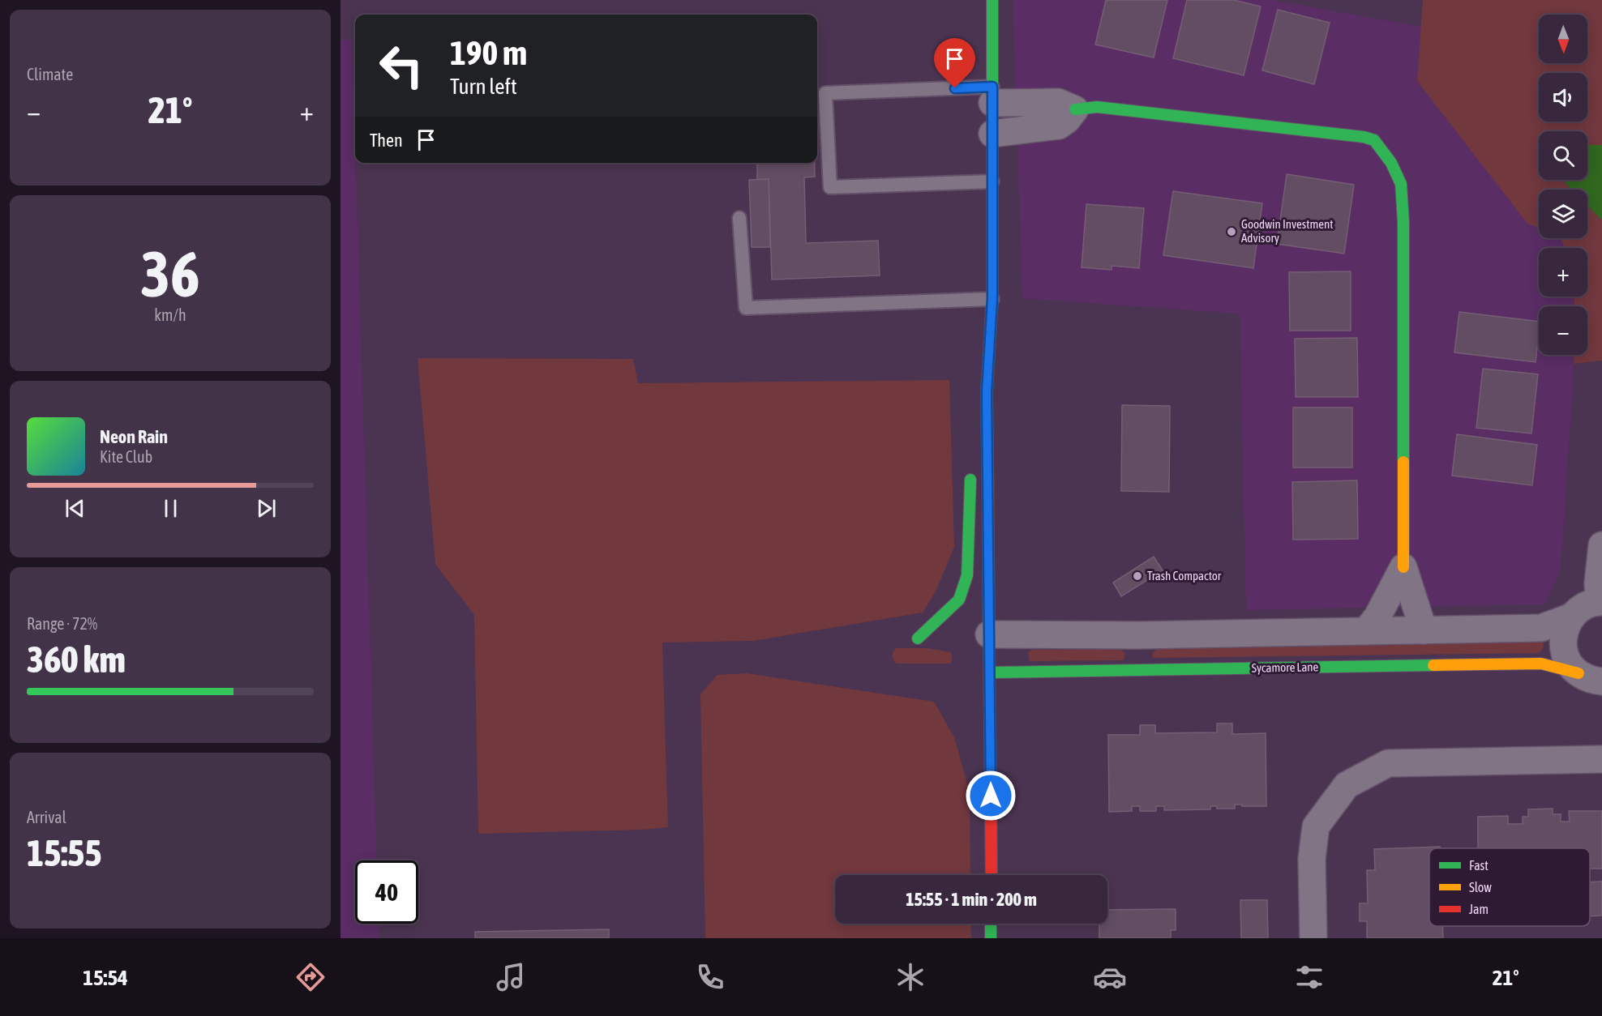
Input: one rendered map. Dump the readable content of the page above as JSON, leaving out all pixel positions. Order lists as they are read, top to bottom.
{
  "streets": {
    "street": ["Sycamore Lane"]
  },
  "places": ["Goodwin Investment Advisory", "Trash Compactor"],
  "legend": ["Fast", "Slow", "Jam"],
  "north": "bottom",
  "page": {
    "tile": [
      "Climate",
      ["36", "km/h"],
      ["Range · 72%", "360 km"],
      ["Arrival", "15:55"]
    ],
    "map_buttons": ["+", "−"],
    "turn": ["190 m", "Turn left"],
    "heat": ["−", "21°", "+"],
    "then": "Then",
    "song": ["Neon Rain", "Kite Club"],
    "limit": "40",
    "trip": "15:55 · 1 min · 200 m",
    "tabs": ["15:54", "21°"]
  }
}
